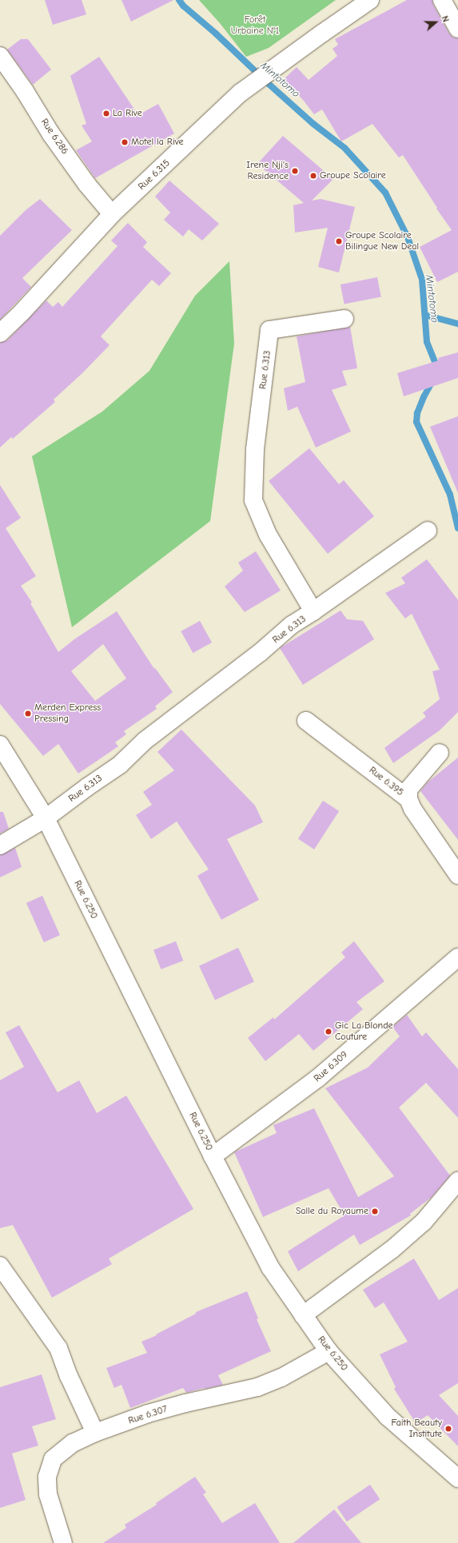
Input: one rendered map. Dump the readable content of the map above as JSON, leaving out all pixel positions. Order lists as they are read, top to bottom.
{
  "streets": {
    "street": [
      "Rue 6.286",
      "Rue 6.315",
      "Rue 6.313",
      "Rue 6.395",
      "Rue 6.250",
      "Rue 6.309",
      "Rue 6.307"
    ]
  },
  "crossings": [
    ["Rue 6.286", "Rue 6.315"],
    ["Rue 6.313", "Rue 6.250"],
    ["Rue 6.250", "Rue 6.309"],
    ["Rue 6.250", "Rue 6.307"]
  ],
  "water": ["Mintotomo"],
  "parks": ["Forêt Urbaine N°1"],
  "places": [
    "La Rive",
    "Motel la Rive",
    "Irene Nji's Residence",
    "Groupe Scolaire",
    "Groupe Scolaire Bilingue New Deal",
    "Merden Express Pressing",
    "Gic La Blonde Couture",
    "Salle du Royaume",
    "Faith Beauty Institute"
  ],
  "north": "right"
}
